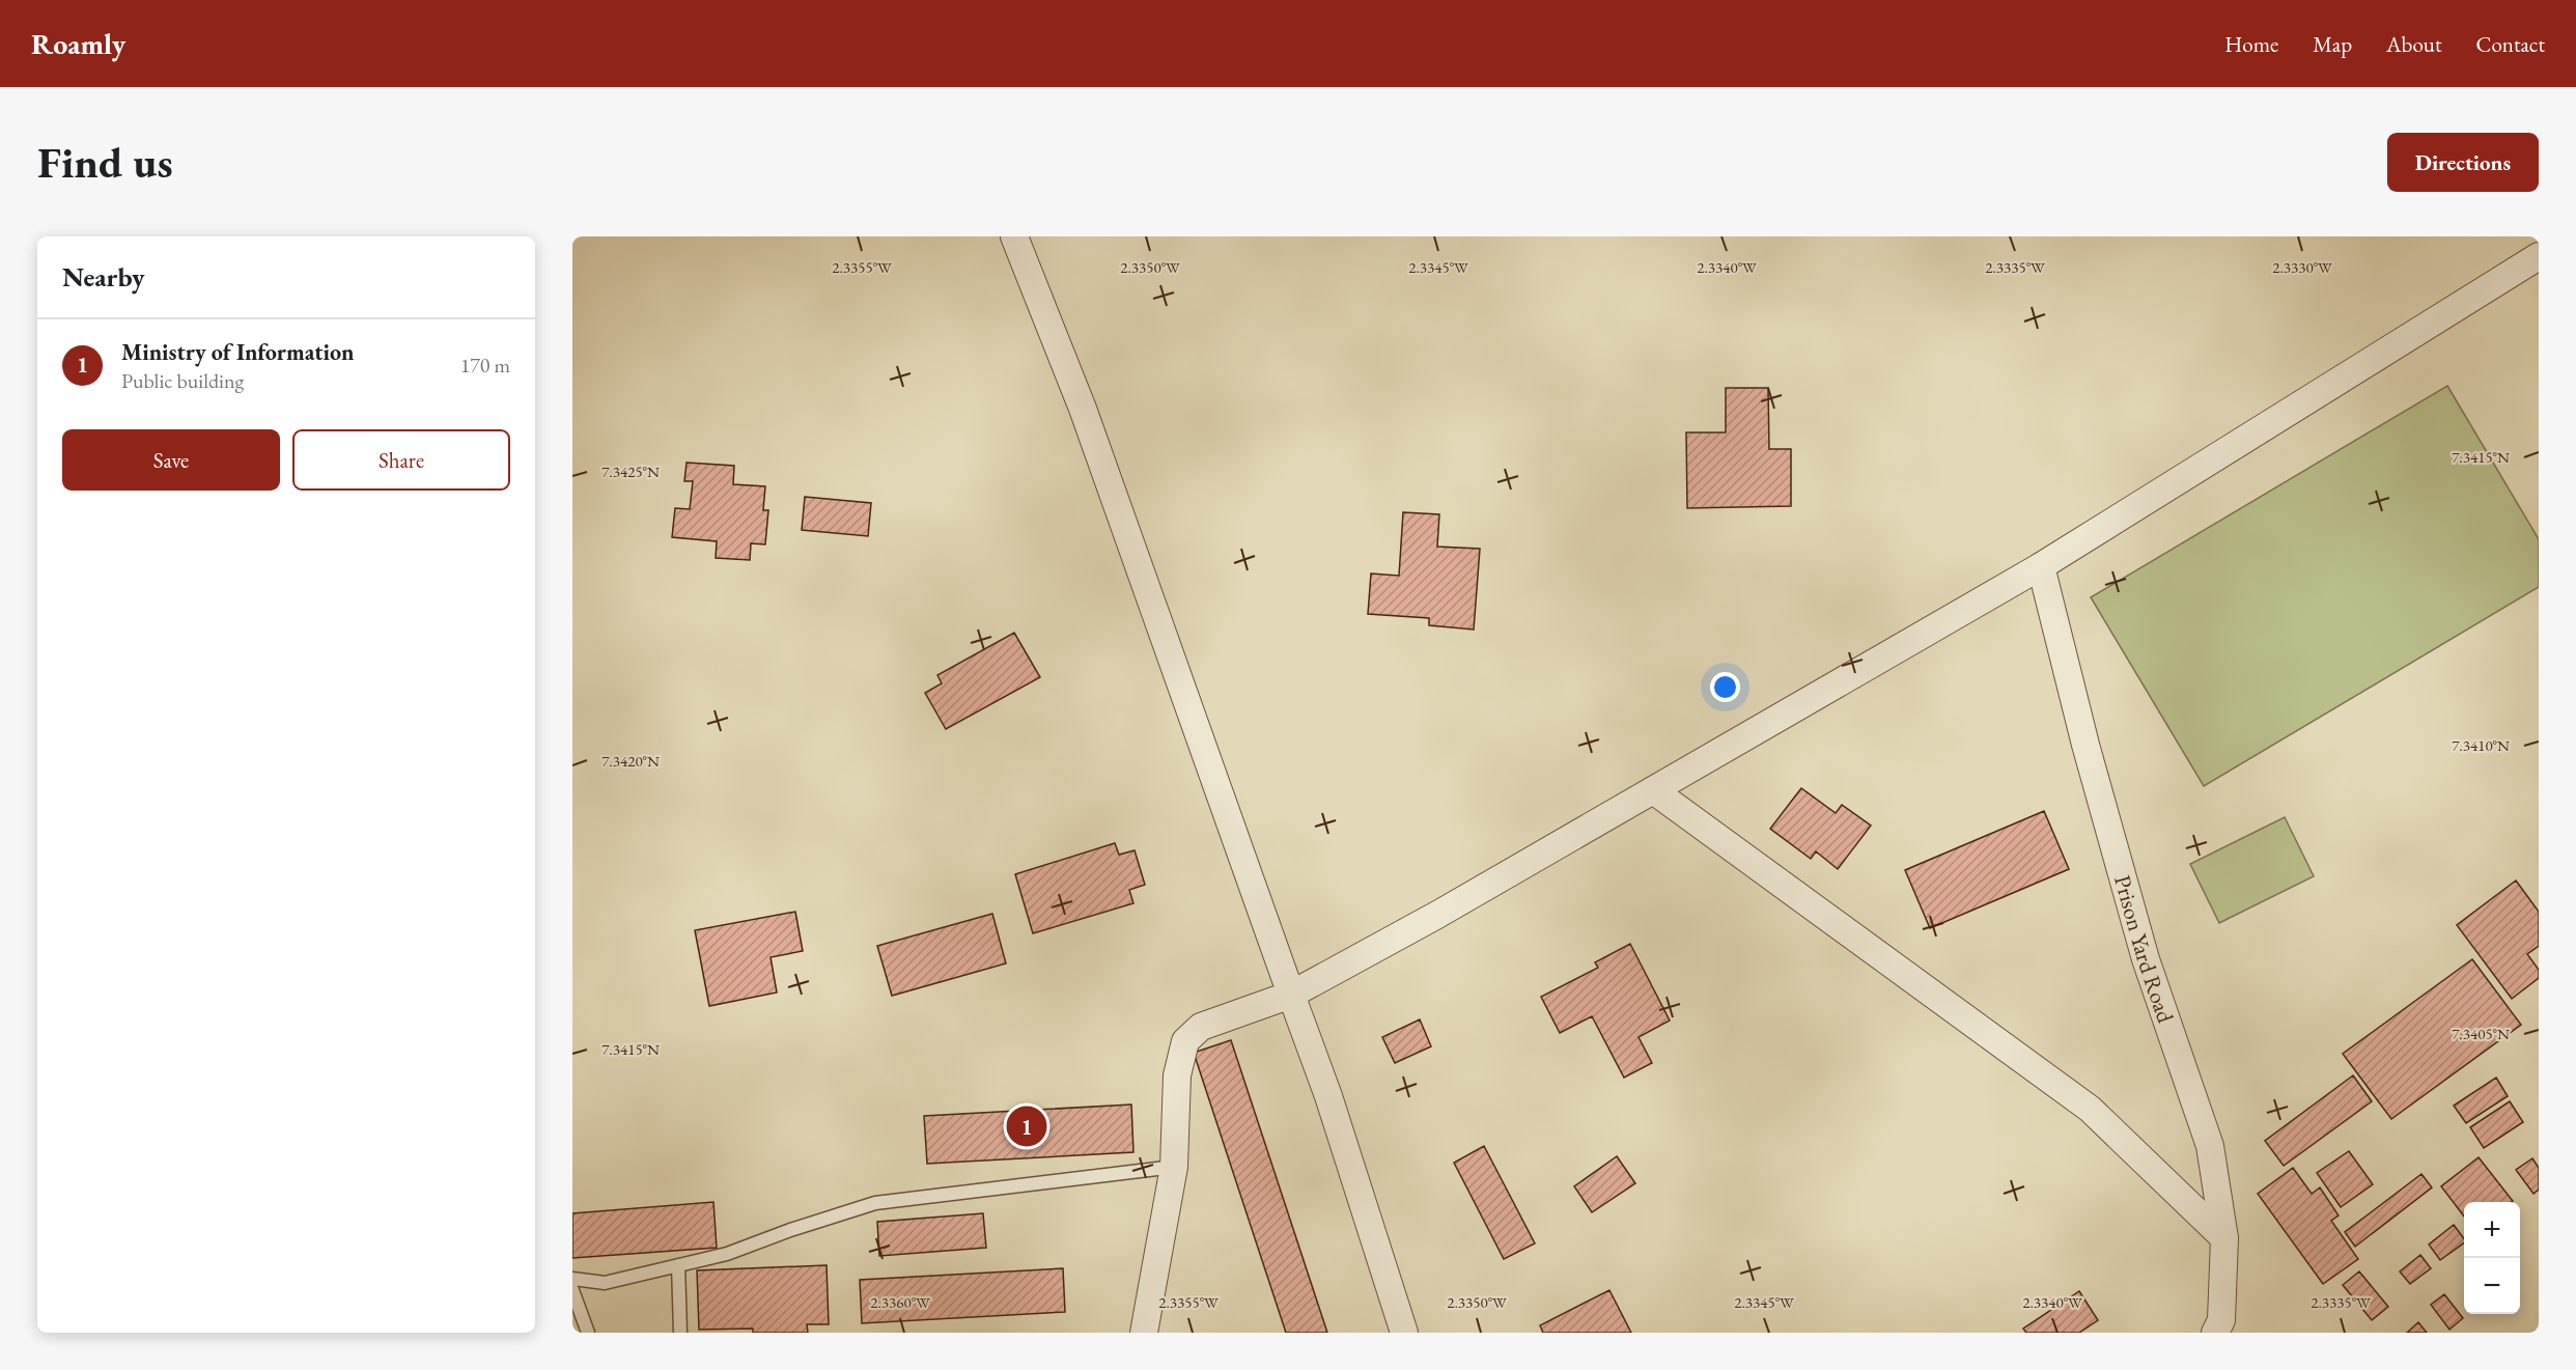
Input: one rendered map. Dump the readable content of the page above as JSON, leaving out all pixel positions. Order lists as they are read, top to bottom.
{
  "streets": {
    "street": ["Prison Yard Road"]
  },
  "page": {
    "header": "Roamly",
    "nav": [
      "Home",
      "Map",
      "About",
      "Contact"
    ],
    "buttons": [
      "Directions",
      ["Save", "Share"]
    ],
    "title": "Find us",
    "heading": "Nearby",
    "list": [
      {
        "mark": "1",
        "name": "Ministry of Information",
        "note": "Public building",
        "value": "170 m"
      }
    ],
    "pins": "1",
    "map_buttons": ["+", "−"]
  },
  "coordinates": [
    "2.3330°W",
    "2.3355°W",
    "2.3350°W",
    "2.3345°W",
    "2.3340°W",
    "2.3335°W",
    "7.3415°N",
    "7.3425°N",
    "7.3410°N",
    "7.3420°N",
    "7.3405°N",
    "2.3360°W"
  ]
}
